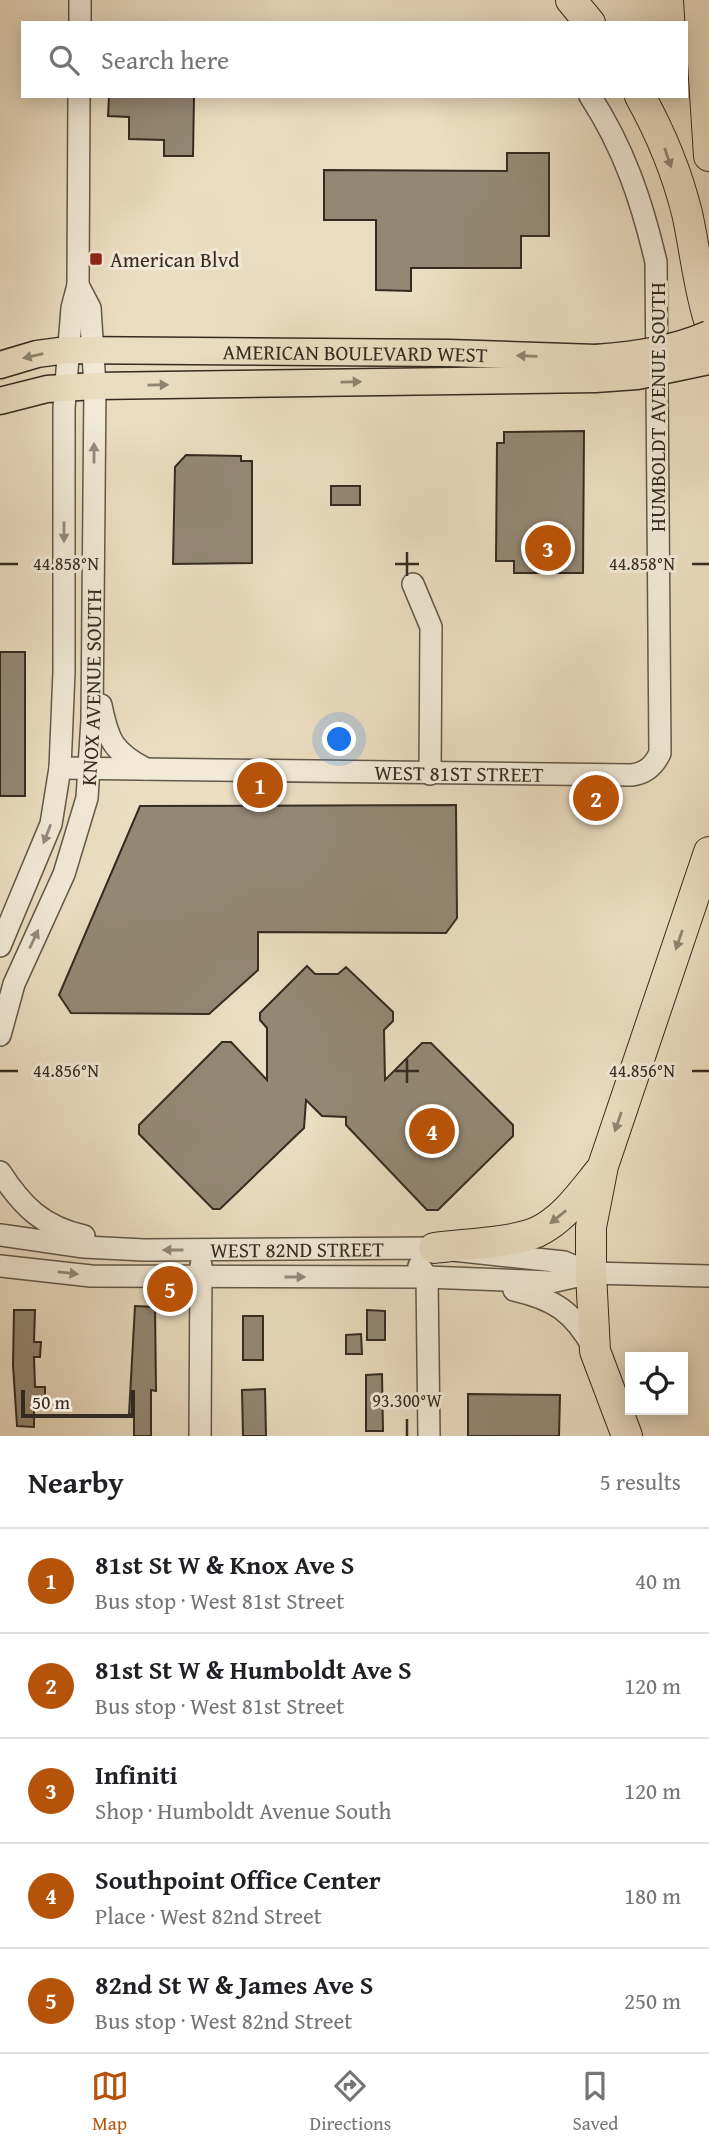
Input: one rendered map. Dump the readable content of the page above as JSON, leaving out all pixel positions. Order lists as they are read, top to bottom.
{
  "streets": {
    "main road": ["AMERICAN BOULEVARD WEST"],
    "street": [
      "HUMBOLDT AVENUE SOUTH",
      "KNOX AVENUE SOUTH",
      "WEST 81ST STREET",
      "WEST 82ND STREET"
    ]
  },
  "crossings": [
    ["AMERICAN BOULEVARD WEST", "KNOX AVENUE SOUTH"],
    ["HUMBOLDT AVENUE SOUTH", "WEST 81ST STREET"],
    ["KNOX AVENUE SOUTH", "WEST 81ST STREET"]
  ],
  "places": {
    "transit": ["American Blvd"]
  },
  "scale_bar": "50 m",
  "page": {
    "search": "Search here",
    "pins": [
      "3",
      "1",
      "2",
      "4",
      "5"
    ],
    "scale": "50 m",
    "heading": ["Nearby", "5 results"],
    "list": [
      {
        "mark": "1",
        "name": "81st St W & Knox Ave S",
        "note": "Bus stop · West 81st Street",
        "value": "40 m"
      },
      {
        "mark": "2",
        "name": "81st St W & Humboldt Ave S",
        "note": "Bus stop · West 81st Street",
        "value": "120 m"
      },
      {
        "mark": "3",
        "name": "Infiniti",
        "note": "Shop · Humboldt Avenue South",
        "value": "120 m"
      },
      {
        "mark": "4",
        "name": "Southpoint Office Center",
        "note": "Place · West 82nd Street",
        "value": "180 m"
      },
      {
        "mark": "5",
        "name": "82nd St W & James Ave S",
        "note": "Bus stop · West 82nd Street",
        "value": "250 m"
      }
    ],
    "nav": ["Map", "Directions", "Saved"]
  },
  "coordinates": ["44.858°N", "44.856°N", "93.300°W"]
}
